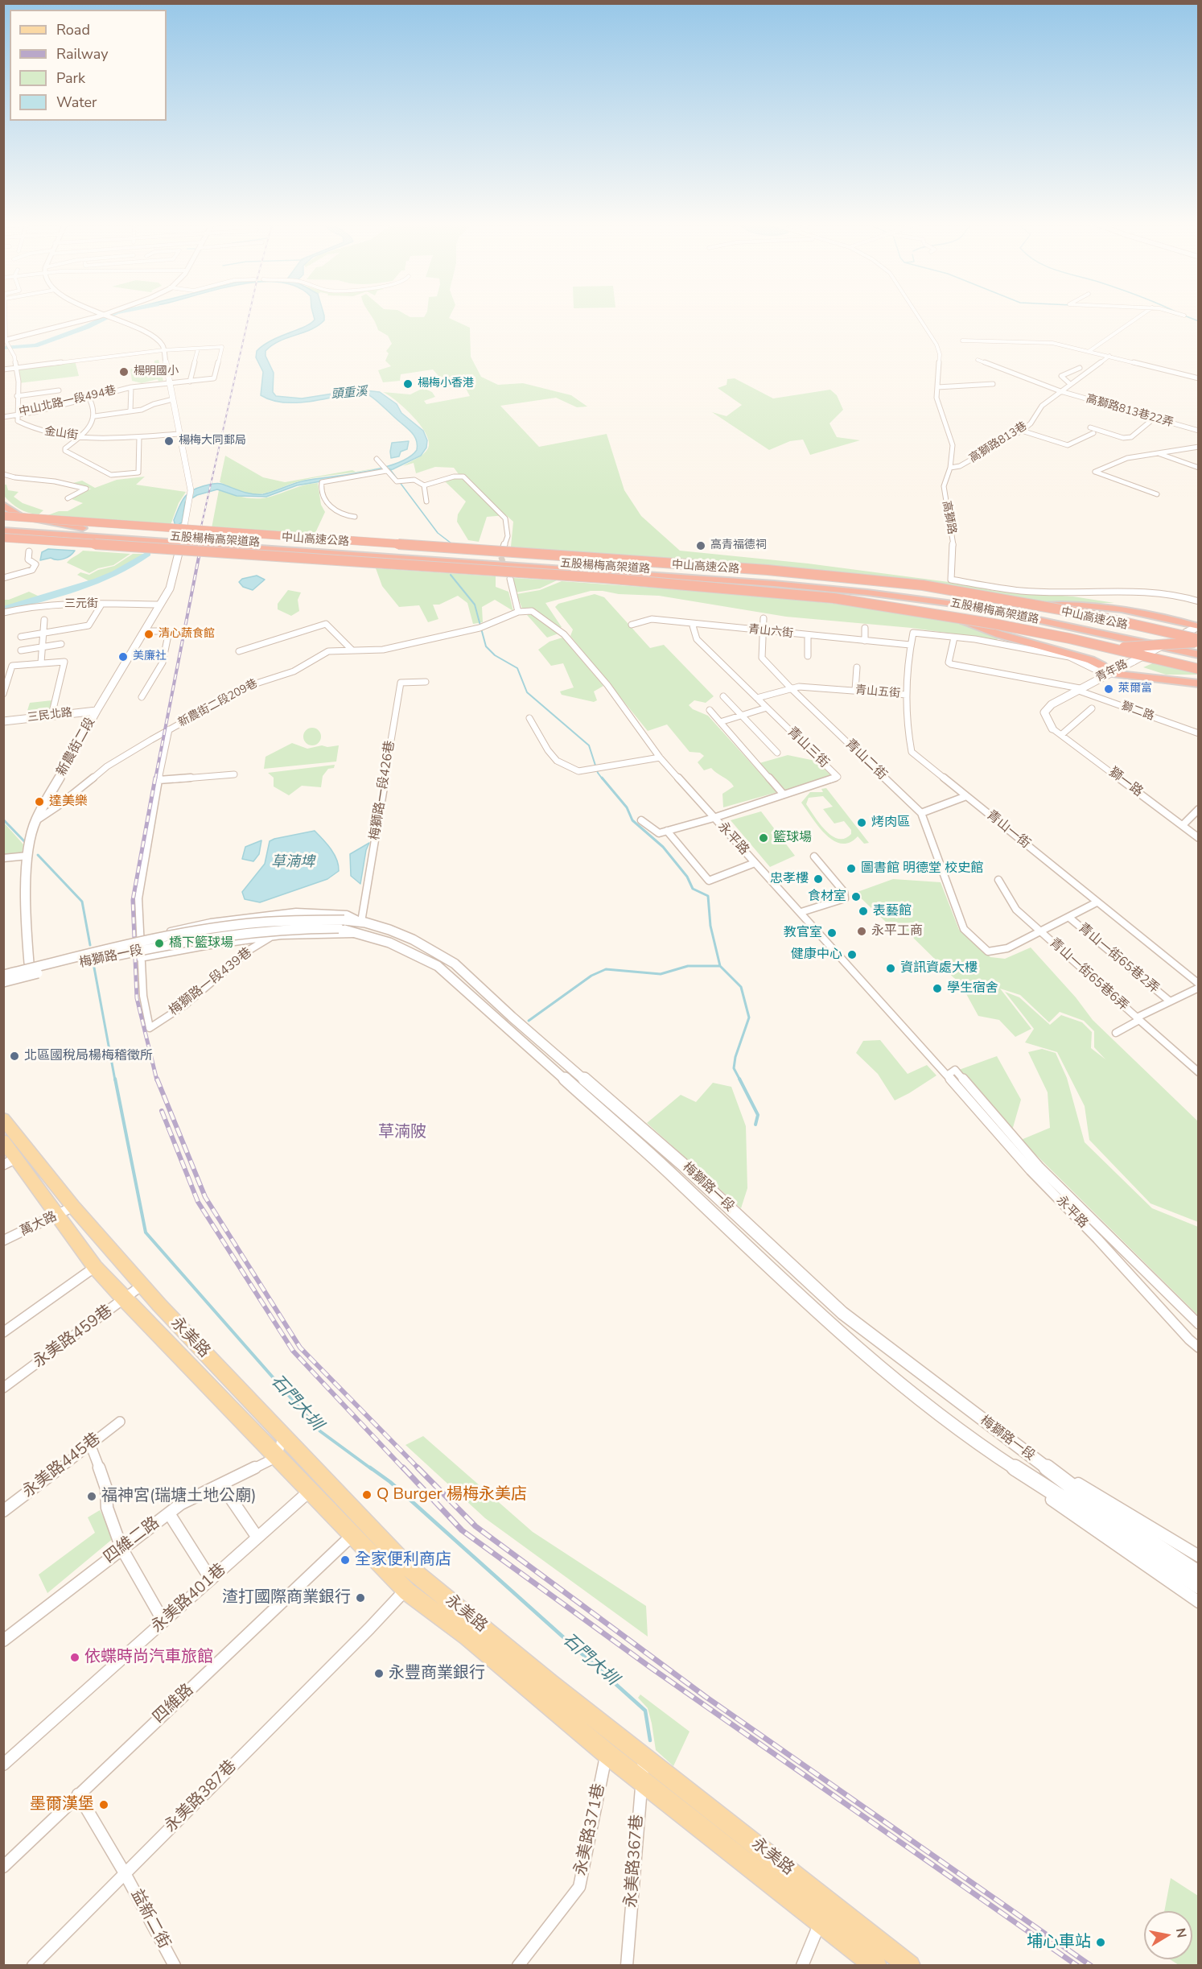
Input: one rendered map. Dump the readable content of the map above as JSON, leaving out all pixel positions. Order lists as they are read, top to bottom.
{
  "streets": {
    "highway": ["五股楊梅高架道路", "中山高速公路"],
    "main road": ["永美路"],
    "street": [
      "中山北路一段494巷",
      "高獅路813巷22弄",
      "金山街",
      "高獅路813巷",
      "高獅路",
      "三元街",
      "青山六街",
      "青年路",
      "青山五街",
      "新農街二段209巷",
      "獅二路",
      "三民北路",
      "新農街二段",
      "青山三街",
      "青山二街",
      "獅一路",
      "梅獅路一段426巷",
      "青山一街",
      "永平路",
      "梅獅路一段",
      "青山一街65巷2弄",
      "青山一街65巷6弄",
      "梅獅路一段439巷",
      "萬大路",
      "永美路459巷",
      "永美路445巷",
      "四維二路",
      "永美路401巷",
      "四維路",
      "永美路387巷",
      "永美路371巷",
      "永美路367巷",
      "益新二街"
    ]
  },
  "crossings": [
    ["中山北路一段494巷", "金山街"],
    ["高獅路813巷22弄", "高獅路813巷"],
    ["高獅路813巷", "高獅路"],
    ["三元街", "新農街二段"],
    ["青山六街", "青山三街"],
    ["青山六街", "青山二街"],
    ["青山六街", "青山一街"],
    ["青年路", "獅二路"],
    ["青年路", "獅一路"],
    ["青山五街", "青山三街"],
    ["青山五街", "青山二街"],
    ["青山五街", "青山一街"],
    ["新農街二段209巷", "新農街二段"],
    ["新農街二段209巷", "永平路"],
    ["獅二路", "青山一街"],
    ["三民北路", "新農街二段"],
    ["青山三街", "永平路"],
    ["青山二街", "青山一街65巷6弄"],
    ["梅獅路一段426巷", "梅獅路一段"],
    ["梅獅路一段", "梅獅路一段439巷"],
    ["萬大路", "永美路"],
    ["永美路459巷", "永美路"],
    ["永美路", "四維二路"],
    ["永美路", "永美路401巷"],
    ["永美路", "四維路"],
    ["永美路", "永美路387巷"],
    ["永美路", "永美路371巷"],
    ["永美路", "永美路367巷"],
    ["四維路", "益新二街"],
    ["永美路387巷", "益新二街"]
  ],
  "districts": ["草湳陂"],
  "water": ["頭重溪", "草湳埤", "石門大圳"],
  "places": [
    "楊明國小",
    "楊梅小香港",
    "楊梅大同郵局",
    "高青福德祠",
    "清心蔬食館",
    "美廉社",
    "萊爾富",
    "達美樂",
    "烤肉區",
    "籃球場",
    "圖書館 明德堂 校史館",
    "忠孝樓",
    "食材室",
    "表藝館",
    "永平工商",
    "教官室",
    "橋下籃球場",
    "健康中心",
    "資訊資處大樓",
    "學生宿舍",
    "北區國稅局楊梅稽徵所",
    "Q Burger 楊梅永美店",
    "福神宮(瑞塘土地公廟)",
    "全家便利商店",
    "渣打國際商業銀行",
    "依蝶時尚汽車旅館",
    "永豐商業銀行",
    "墨爾漢堡",
    "埔心車站"
  ],
  "legend": [
    "Road",
    "Railway",
    "Park",
    "Water"
  ],
  "north": "right"
}
